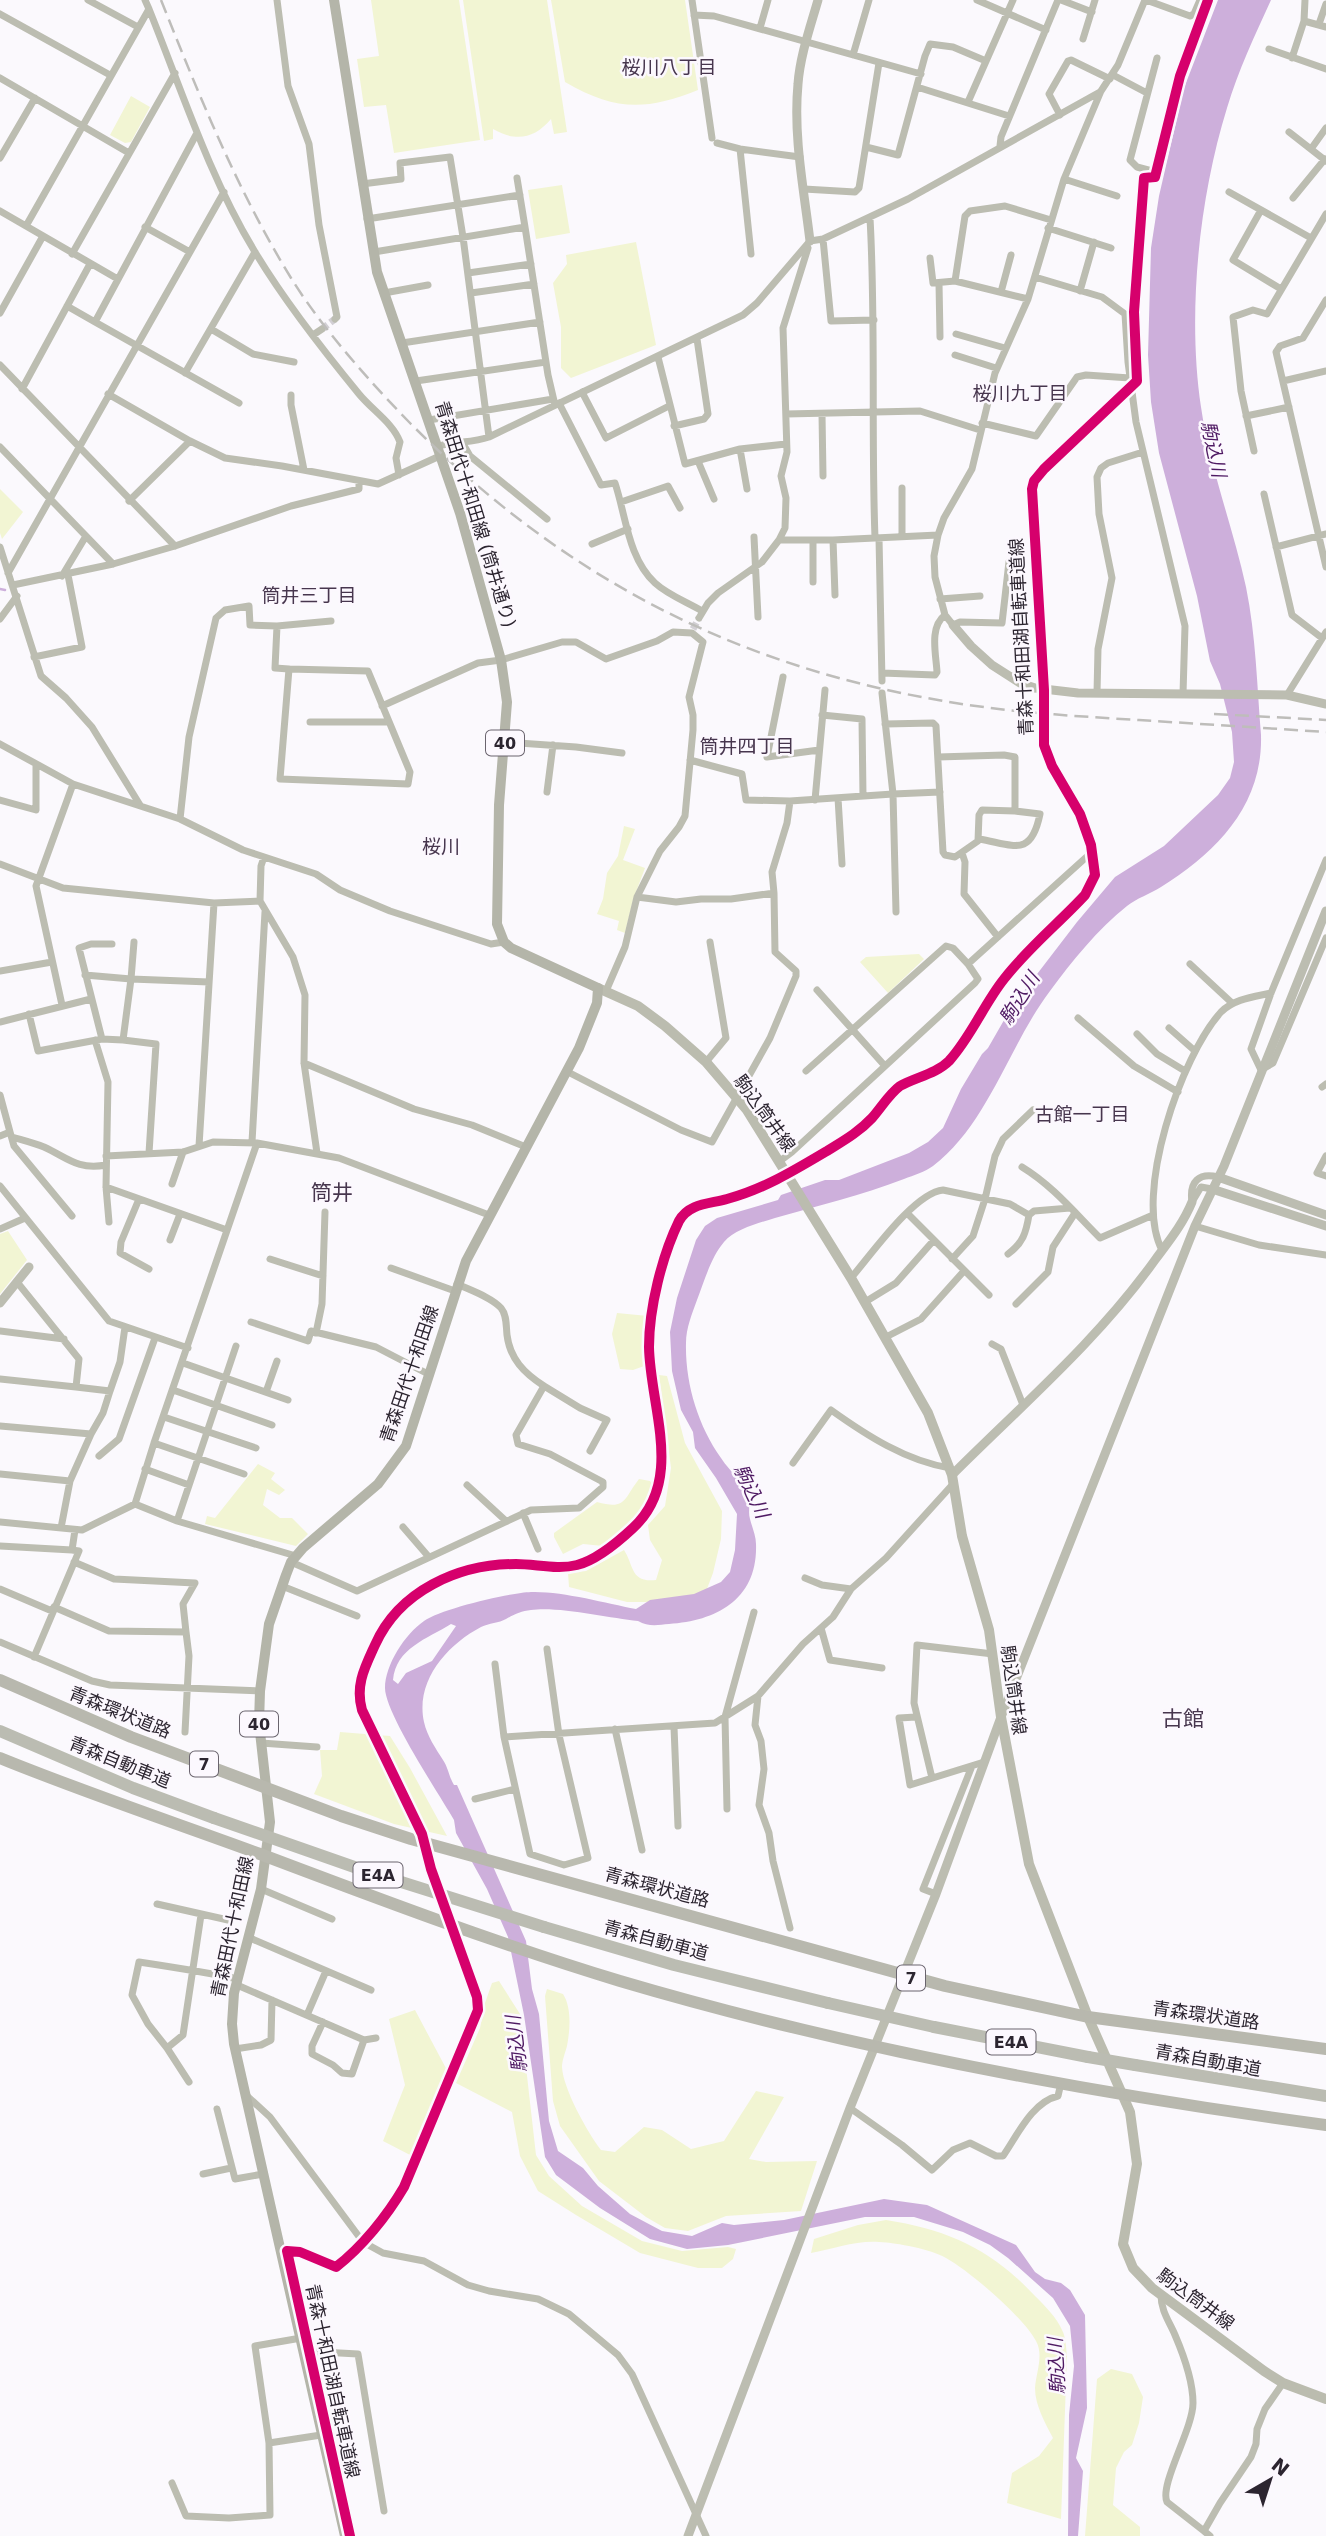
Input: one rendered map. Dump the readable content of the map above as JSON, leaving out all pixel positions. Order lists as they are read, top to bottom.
{
  "streets": {
    "highway": [
      "青森環状道路",
      "青森自動車道",
      "7",
      "E4A"
    ],
    "main road": [
      "青森田代十和田線 (筒井通り)",
      "40",
      "駒込筒井線",
      "青森田代十和田線"
    ],
    "cycle path": ["青森十和田湖自転車道線"]
  },
  "crossings": [
    ["駒込筒井線", "青森田代十和田線"],
    ["駒込筒井線", "青森環状道路"],
    ["青森田代十和田線", "青森環状道路"]
  ],
  "districts": [
    "桜川八丁目",
    "桜川九丁目",
    "筒井三丁目",
    "筒井四丁目",
    "桜川",
    "古館一丁目",
    "筒井",
    "古館"
  ],
  "water": ["駒込川"],
  "north": "top right"
}
